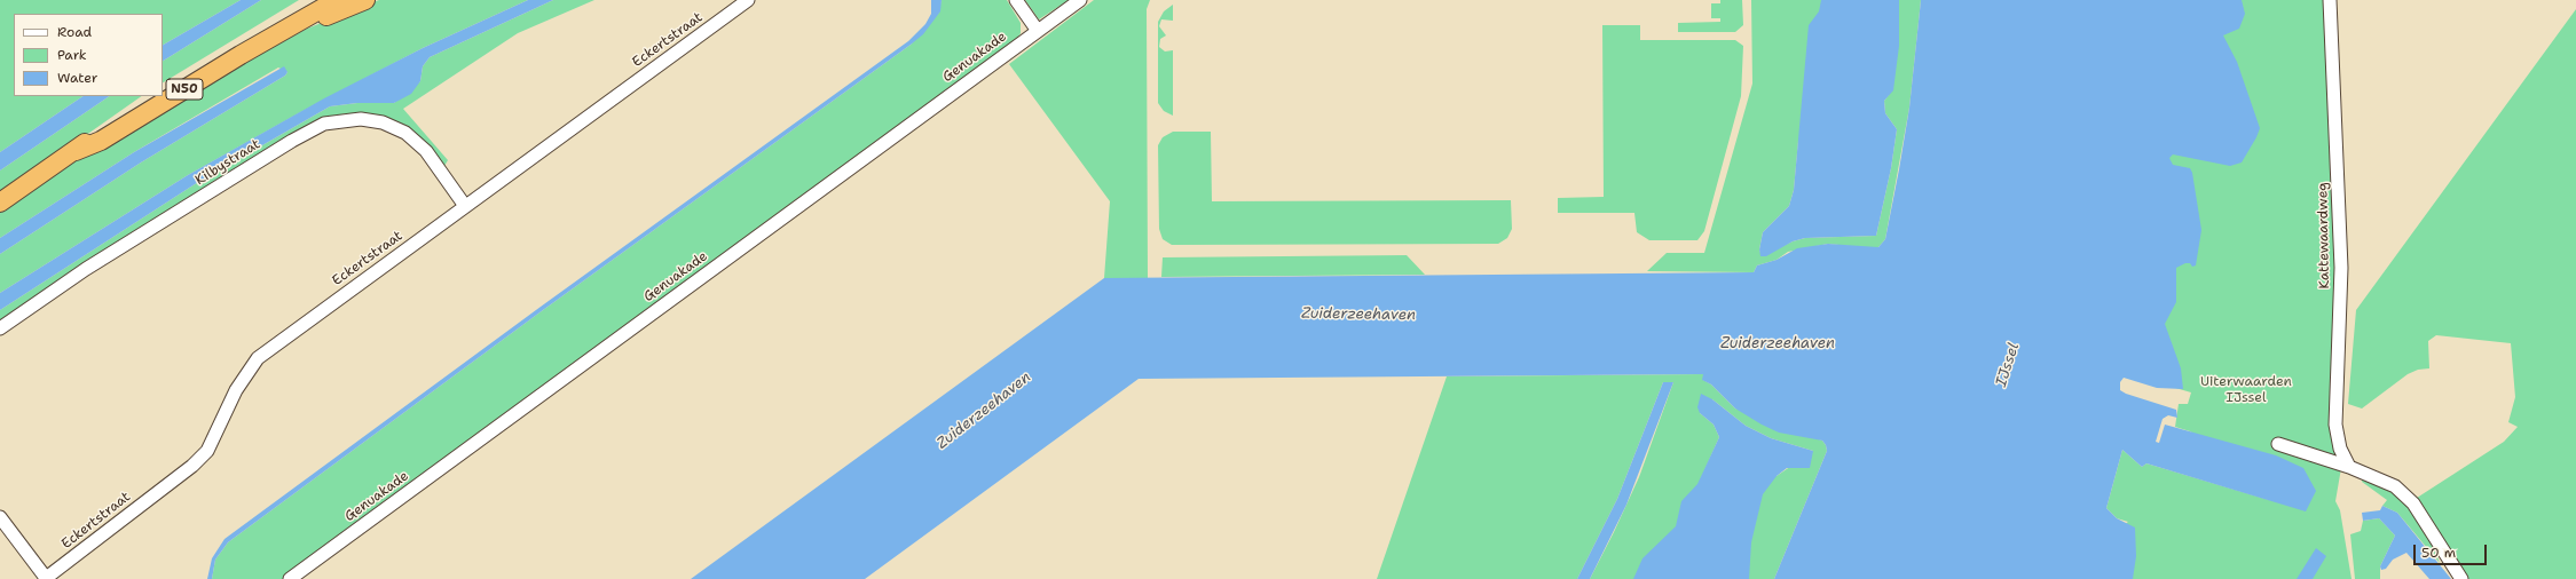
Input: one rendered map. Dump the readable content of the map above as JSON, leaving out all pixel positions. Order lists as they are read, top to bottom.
{
  "streets": {
    "highway": ["N50"],
    "street": [
      "Eckertstraat",
      "Genuakade",
      "Kilbystraat",
      "Kattewaardweg"
    ]
  },
  "crossings": [
    ["Eckertstraat", "Kilbystraat"]
  ],
  "water": ["Zuiderzeehaven", "IJssel"],
  "parks": ["Uiterwaarden IJssel"],
  "legend": ["Road", "Park", "Water"],
  "scale_bar": "50 m"
}
